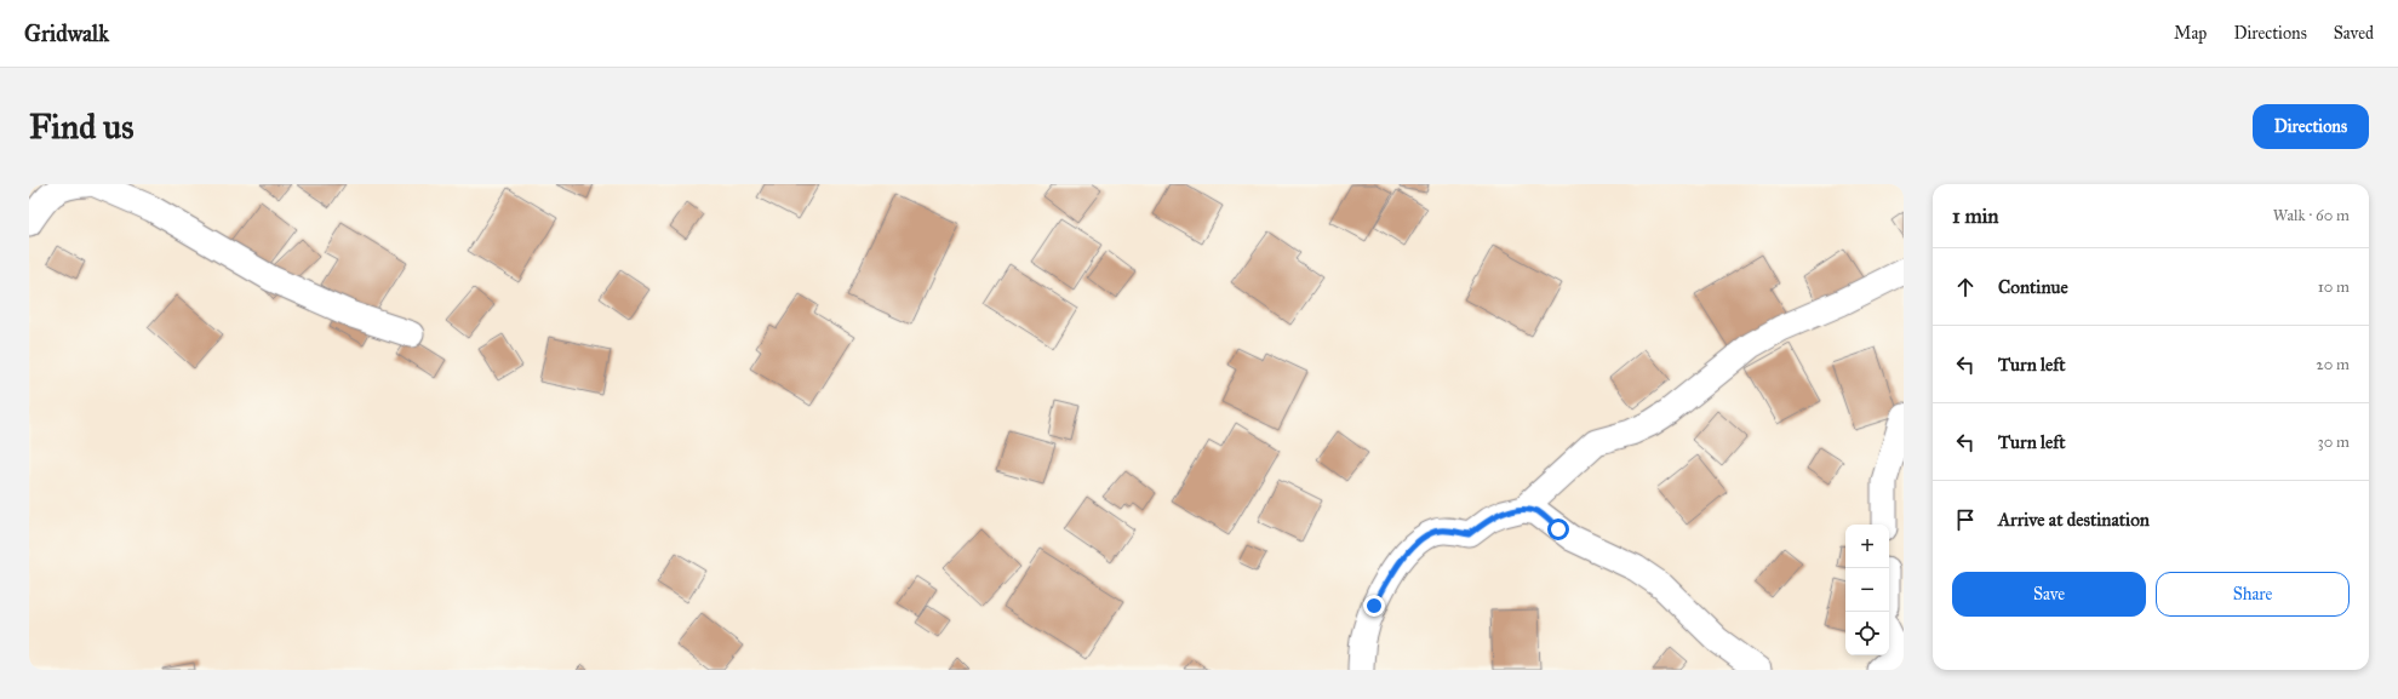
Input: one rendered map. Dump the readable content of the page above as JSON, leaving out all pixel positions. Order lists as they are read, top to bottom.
{
  "page": {
    "header": "Gridwalk",
    "nav": ["Map", "Directions", "Saved"],
    "buttons": [
      "Directions",
      ["Save", "Share"]
    ],
    "title": "Find us",
    "heading": ["1 min", "Walk · 60 m"],
    "list": [
      ["Continue", "10 m"],
      ["Turn left", "20 m"],
      ["Turn left", "30 m"],
      "Arrive at destination"
    ],
    "map_buttons": ["+", "−"]
  }
}
